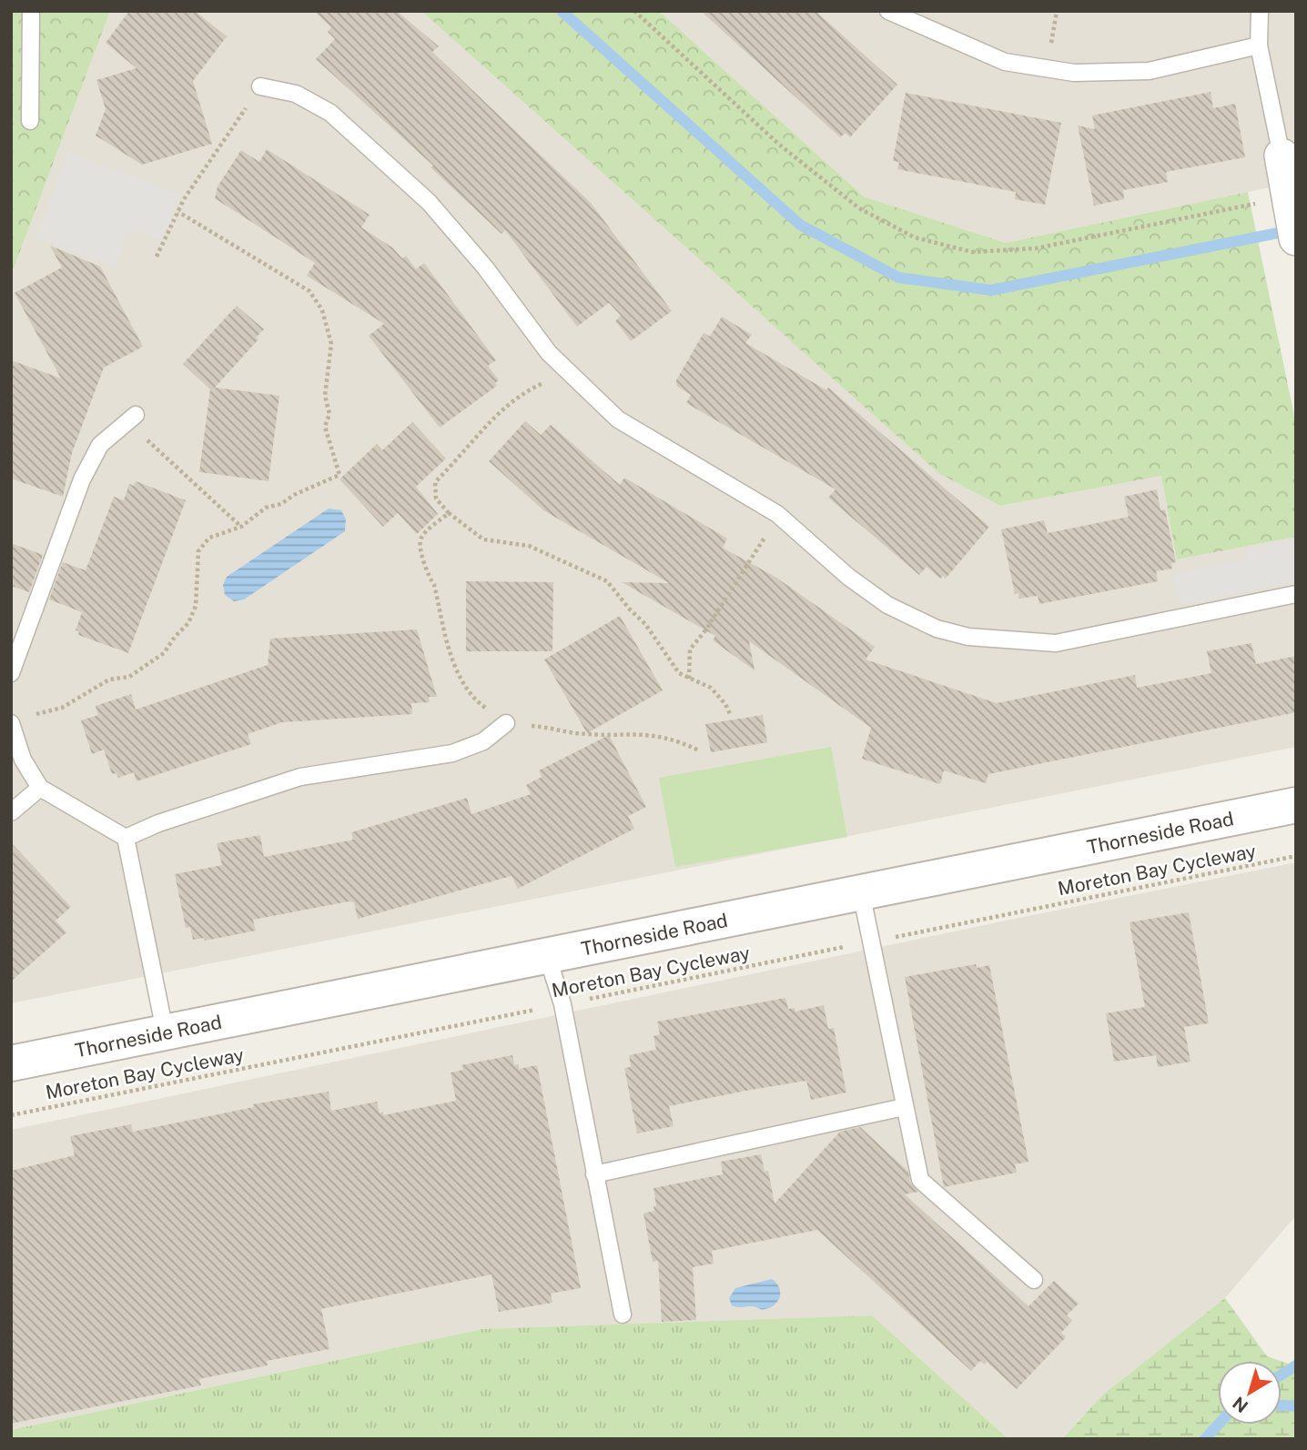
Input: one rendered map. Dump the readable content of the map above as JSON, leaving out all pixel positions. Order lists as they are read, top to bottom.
{
  "streets": {
    "street": ["Thorneside Road"],
    "path": ["Moreton Bay Cycleway"]
  },
  "north": "bottom left"
}
